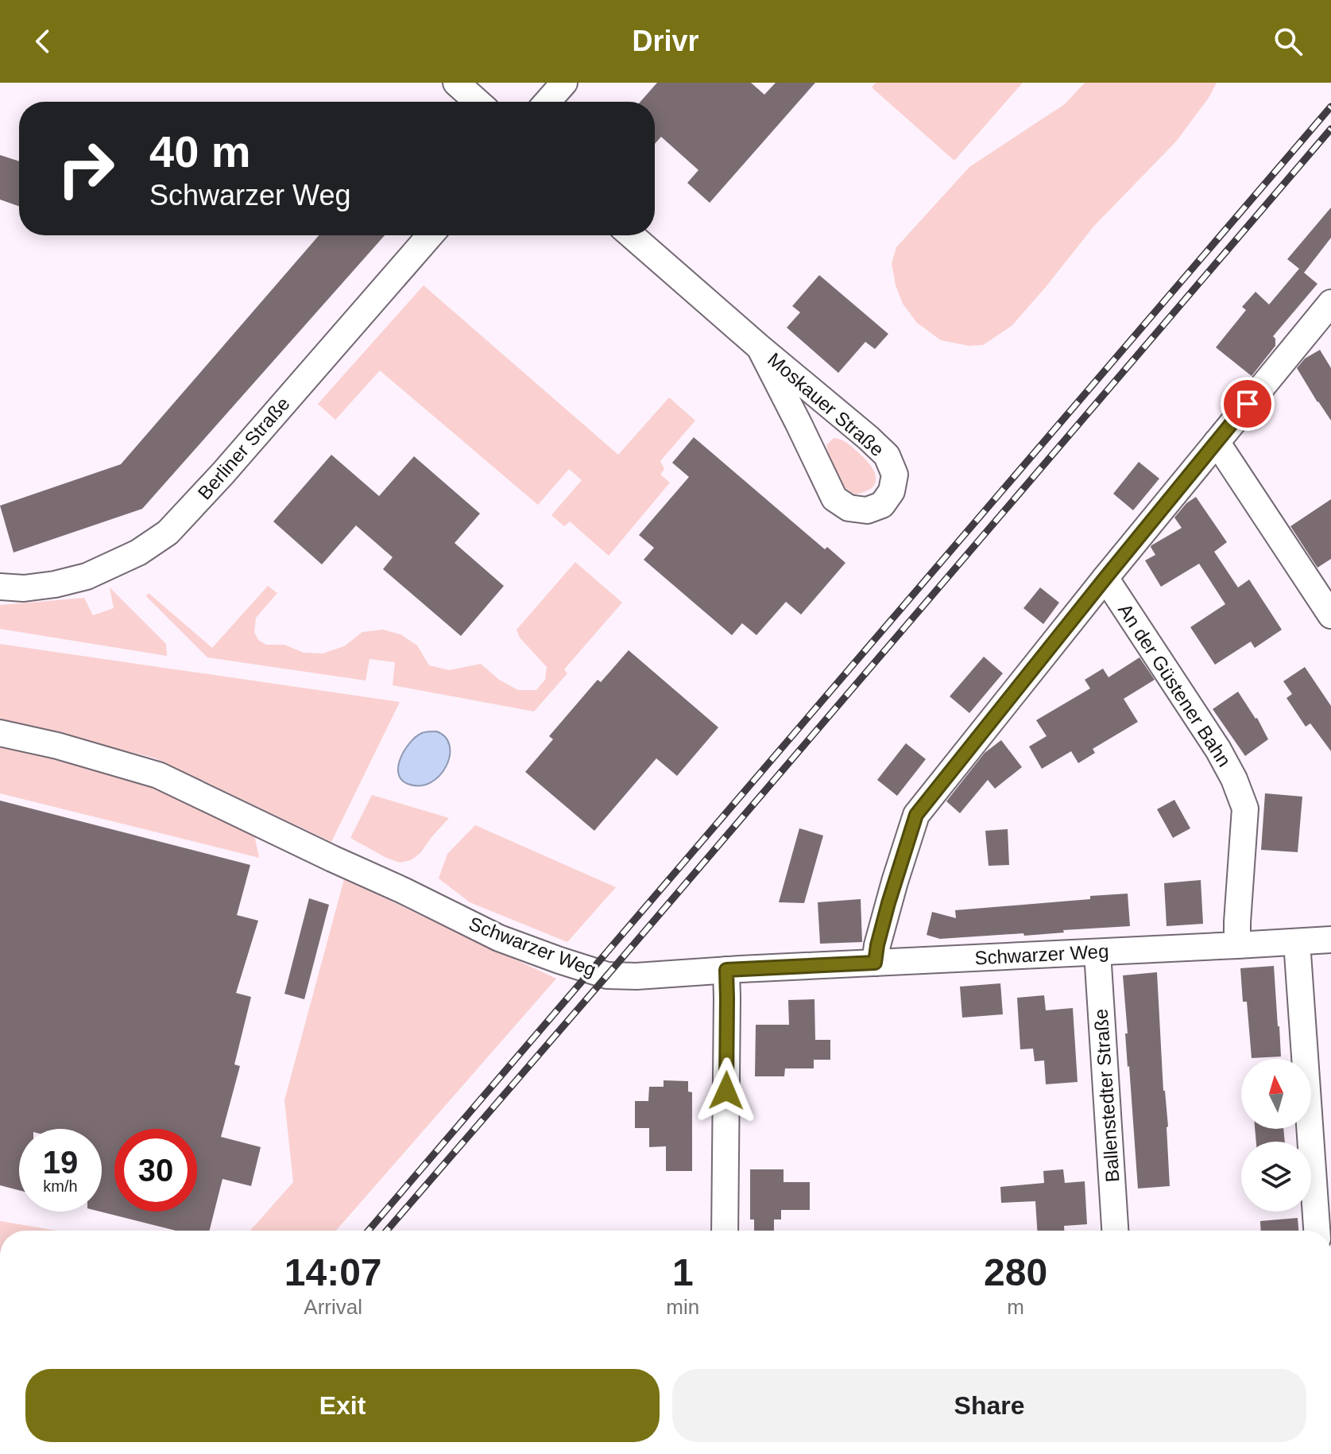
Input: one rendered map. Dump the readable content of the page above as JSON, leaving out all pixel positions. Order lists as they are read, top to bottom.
{
  "streets": {
    "street": [
      "Moskauer Straße",
      "Berliner Straße",
      "An der Güstener Bahn",
      "Schwarzer Weg",
      "Ballenstedter Straße"
    ]
  },
  "crossings": [
    ["An der Güstener Bahn", "Schwarzer Weg"],
    ["Schwarzer Weg", "Ballenstedter Straße"]
  ],
  "north": "top",
  "page": {
    "header": "Drivr",
    "turn": ["40 m", "Schwarzer Weg"],
    "speed": "19 km/h",
    "limit": "30",
    "eta": [
      "14:07",
      "Arrival",
      "1",
      "min",
      "280",
      "m"
    ],
    "buttons": ["Exit", "Share"]
  }
}
